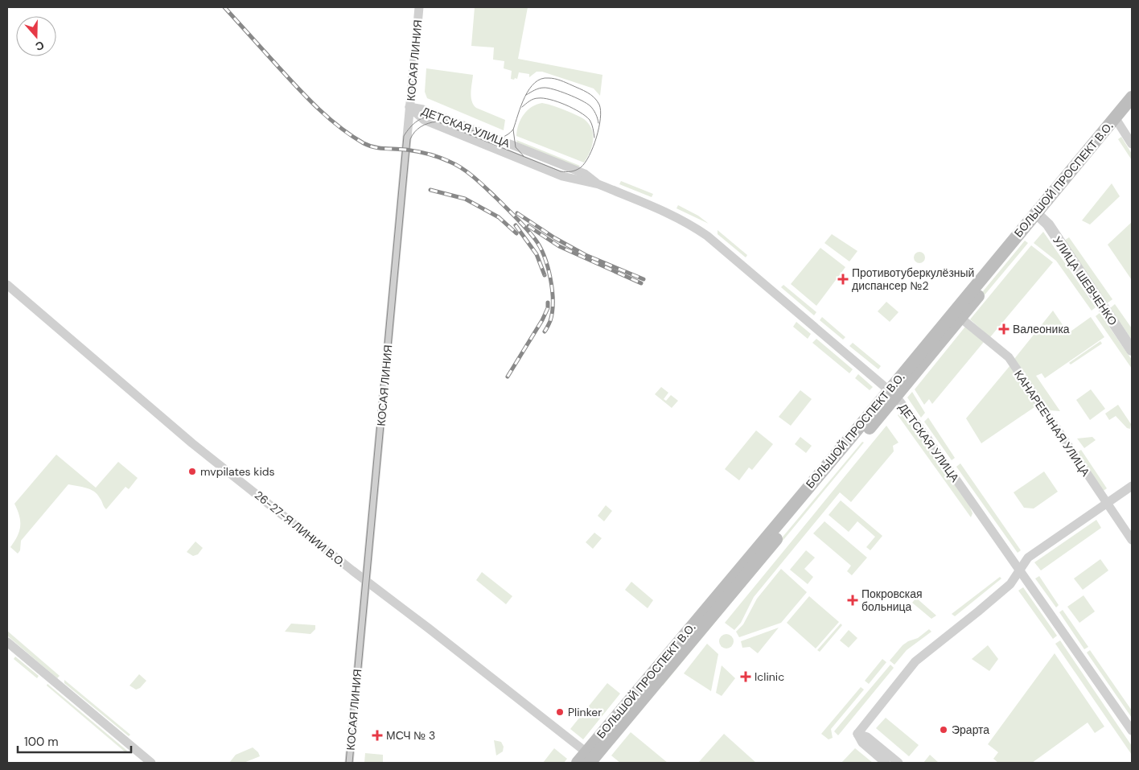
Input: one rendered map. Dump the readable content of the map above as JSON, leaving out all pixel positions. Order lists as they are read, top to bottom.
{
  "streets": {
    "main road": ["БОЛЬШОЙ ПРОСПЕКТ В.О."],
    "street": [
      "КОСАЯ ЛИНИЯ",
      "ДЕТСКАЯ УЛИЦА",
      "УЛИЦА ШЕВЧЕНКО",
      "КАНАРЕЕЧНАЯ УЛИЦА",
      "26-27-Я ЛИНИИ В.О."
    ]
  },
  "crossings": [
    ["КОСАЯ ЛИНИЯ", "ДЕТСКАЯ УЛИЦА"],
    ["КОСАЯ ЛИНИЯ", "26-27-Я ЛИНИИ В.О."],
    ["ДЕТСКАЯ УЛИЦА", "БОЛЬШОЙ ПРОСПЕКТ В.О."],
    ["БОЛЬШОЙ ПРОСПЕКТ В.О.", "УЛИЦА ШЕВЧЕНКО"],
    ["БОЛЬШОЙ ПРОСПЕКТ В.О.", "КАНАРЕЕЧНАЯ УЛИЦА"],
    ["БОЛЬШОЙ ПРОСПЕКТ В.О.", "26-27-Я ЛИНИИ В.О."]
  ],
  "places": {
    "health": [
      "Противотуберкулёзный диспансер №2",
      "Валеоника",
      "Покровская больница",
      "Iclinic",
      "МСЧ № 3"
    ],
    "other": ["mvpilates kids", "Plinker", "Эрарта"]
  },
  "scale_bar": "100 m",
  "north": "bottom"
}
